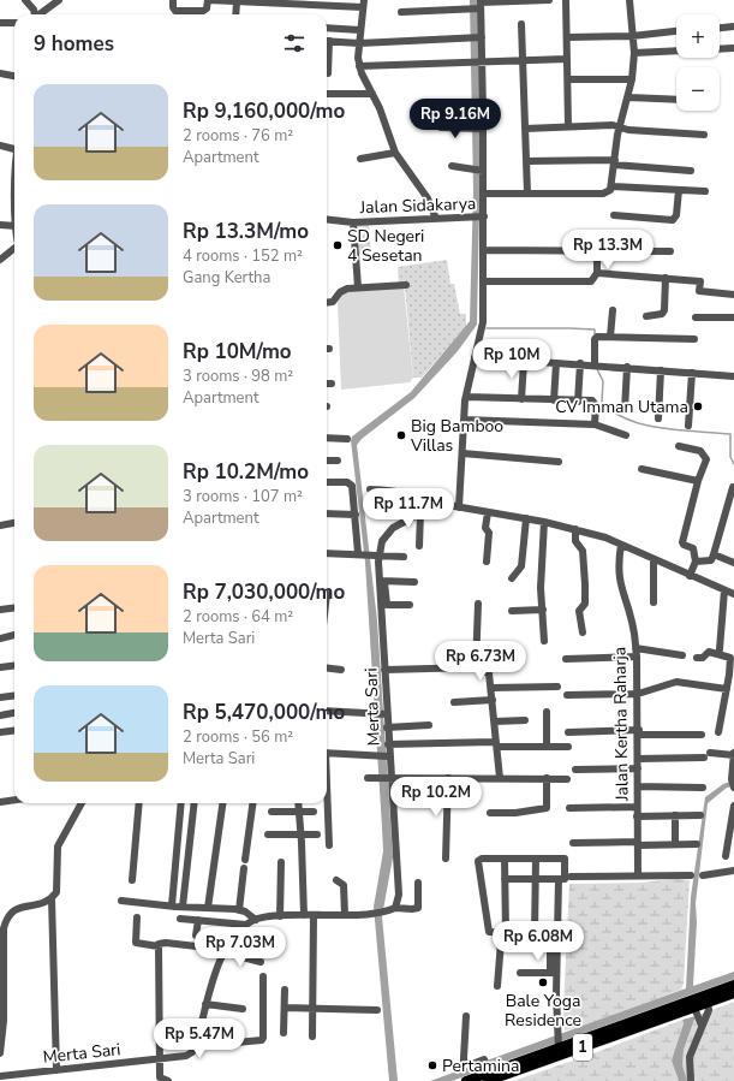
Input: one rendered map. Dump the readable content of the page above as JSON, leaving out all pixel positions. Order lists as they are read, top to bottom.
{
  "streets": {
    "highway": ["1"],
    "street": ["Jalan Sidakarya", "Merta Sari", "Jalan Kertha Raharja"]
  },
  "crossings": [
    ["Jalan Sidakarya", "Merta Sari"],
    ["Merta Sari", "Jalan Kertha Raharja"]
  ],
  "places": [
    "SD Negeri 4 Sesetan",
    "CV Imman Utama",
    "Big Bamboo Villas",
    "Bale Yoga Residence",
    "Pertamina"
  ],
  "page": {
    "map_buttons": ["+", "−"],
    "heading": "9 homes",
    "list": [
      {
        "name": "Rp 9,160,000/mo",
        "note": "2 rooms · 76 m² · Apartment"
      },
      {
        "name": "Rp 13.3M/mo",
        "note": "4 rooms · 152 m² · Gang Kertha"
      },
      {
        "name": "Rp 10M/mo",
        "note": "3 rooms · 98 m² · Apartment"
      },
      {
        "name": "Rp 10.2M/mo",
        "note": "3 rooms · 107 m² · Apartment"
      },
      {
        "name": "Rp 7,030,000/mo",
        "note": "2 rooms · 64 m² · Merta Sari"
      },
      {
        "name": "Rp 5,470,000/mo",
        "note": "2 rooms · 56 m² · Merta Sari"
      }
    ],
    "price": [
      "Rp 9.16M",
      "Rp 13.3M",
      "Rp 10M",
      "Rp 11.7M",
      "Rp 6.73M",
      "Rp 10.2M",
      "Rp 6.08M",
      "Rp 7.03M",
      "Rp 5.47M"
    ]
  }
}
